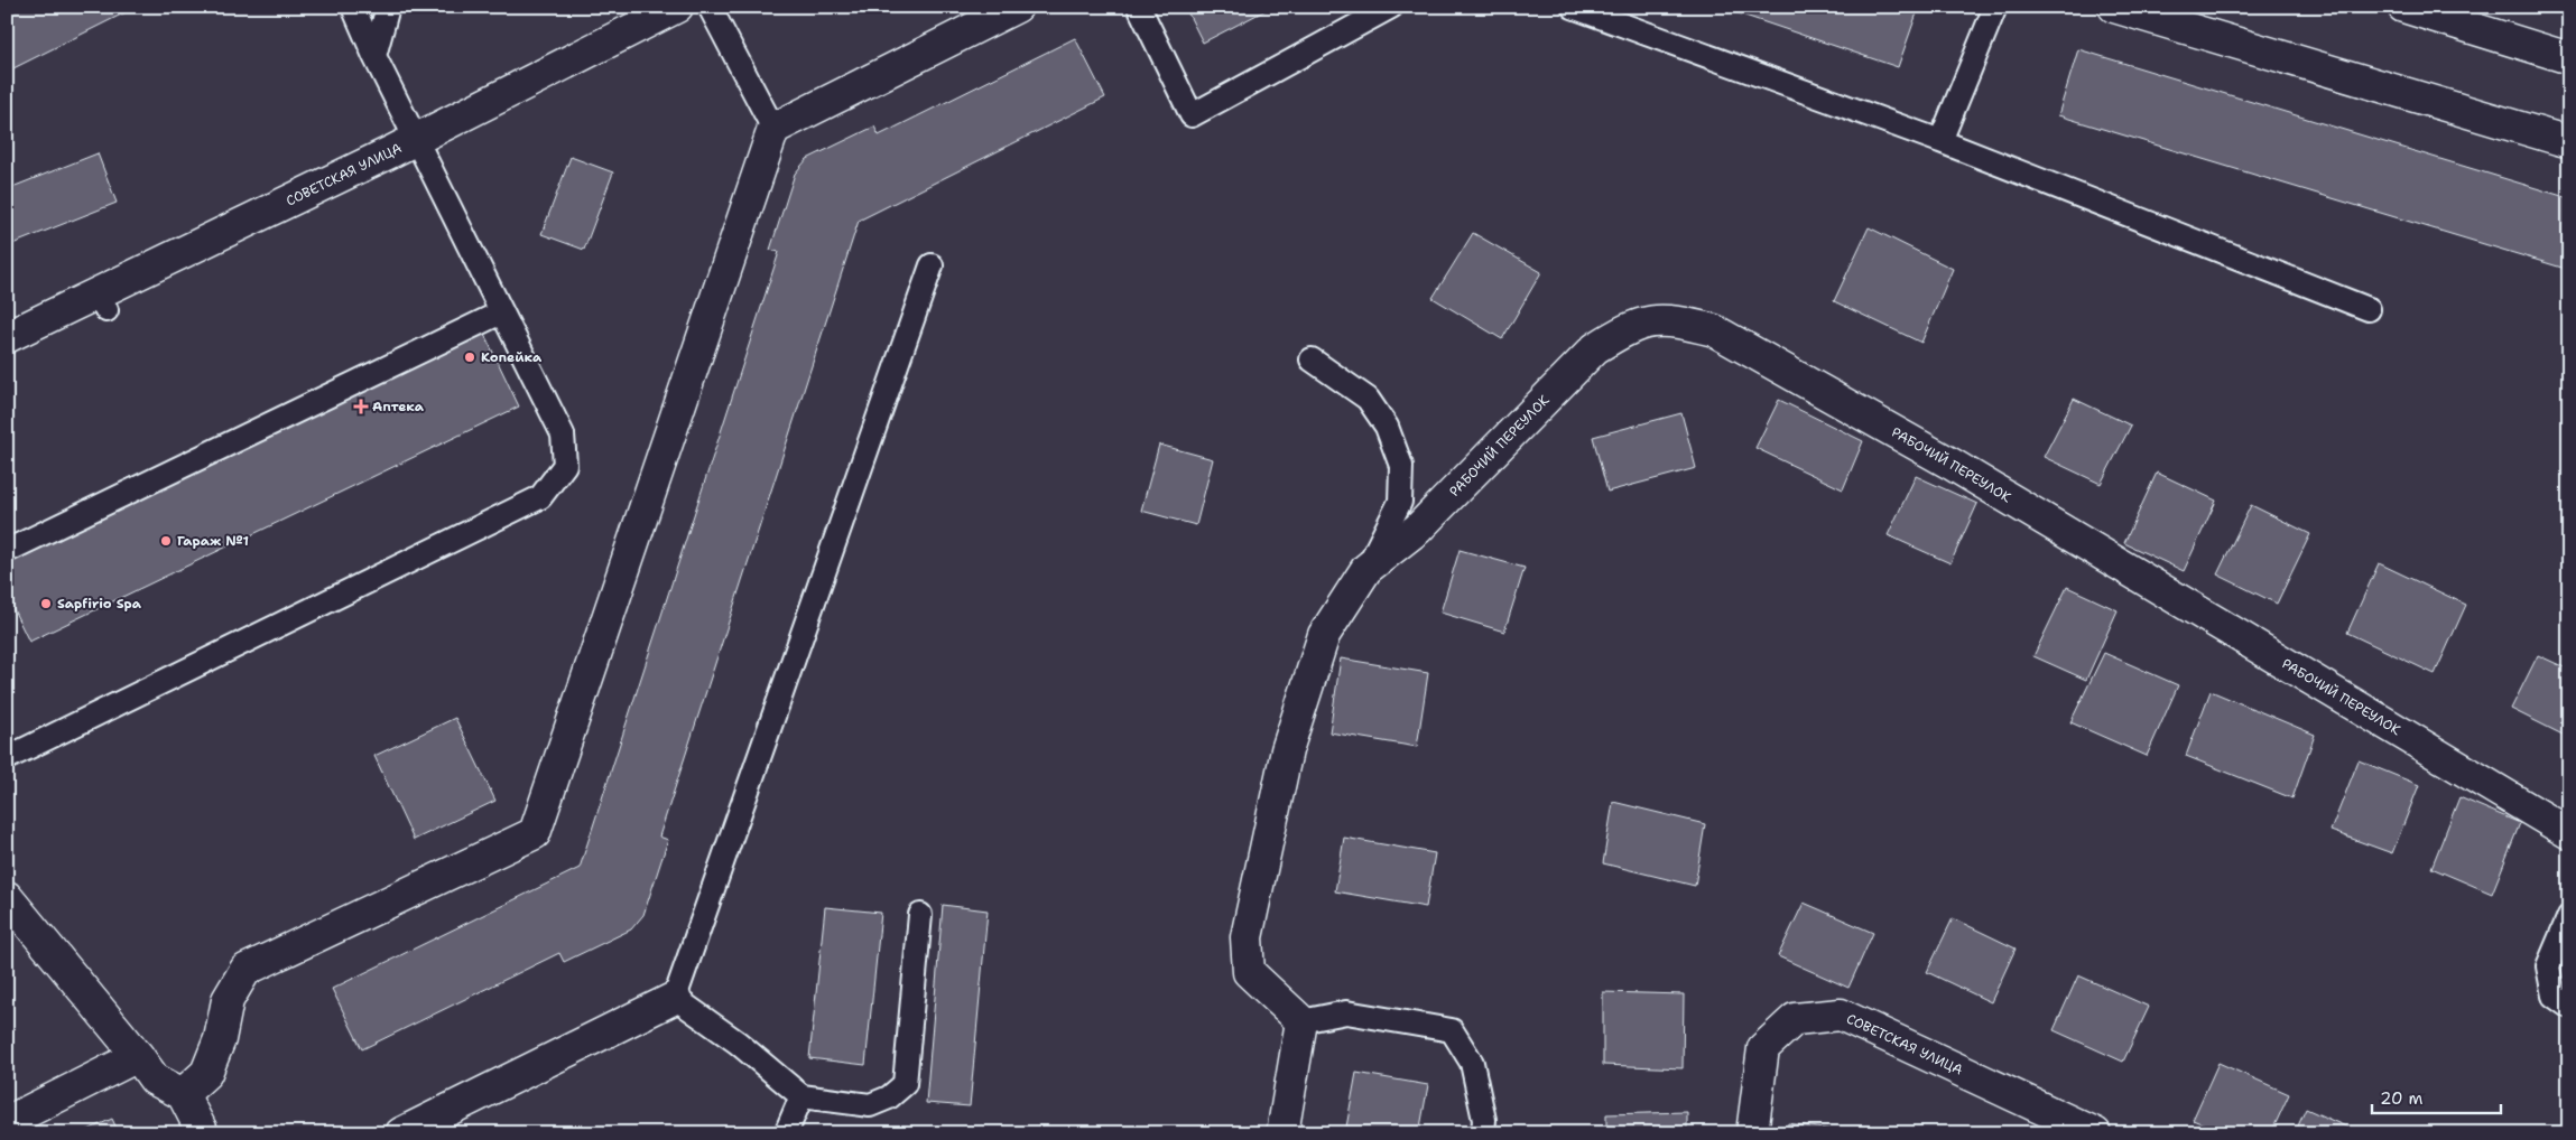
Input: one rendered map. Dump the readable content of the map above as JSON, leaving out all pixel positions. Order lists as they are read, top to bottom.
{
  "streets": {
    "street": ["СОВЕТСКАЯ УЛИЦА", "РАБОЧИЙ ПЕРЕУЛОК"]
  },
  "places": {
    "other": ["Копейка", "Гараж №1", "Sapfirio Spa"],
    "health": ["Аптека"]
  },
  "scale_bar": "20 m"
}
